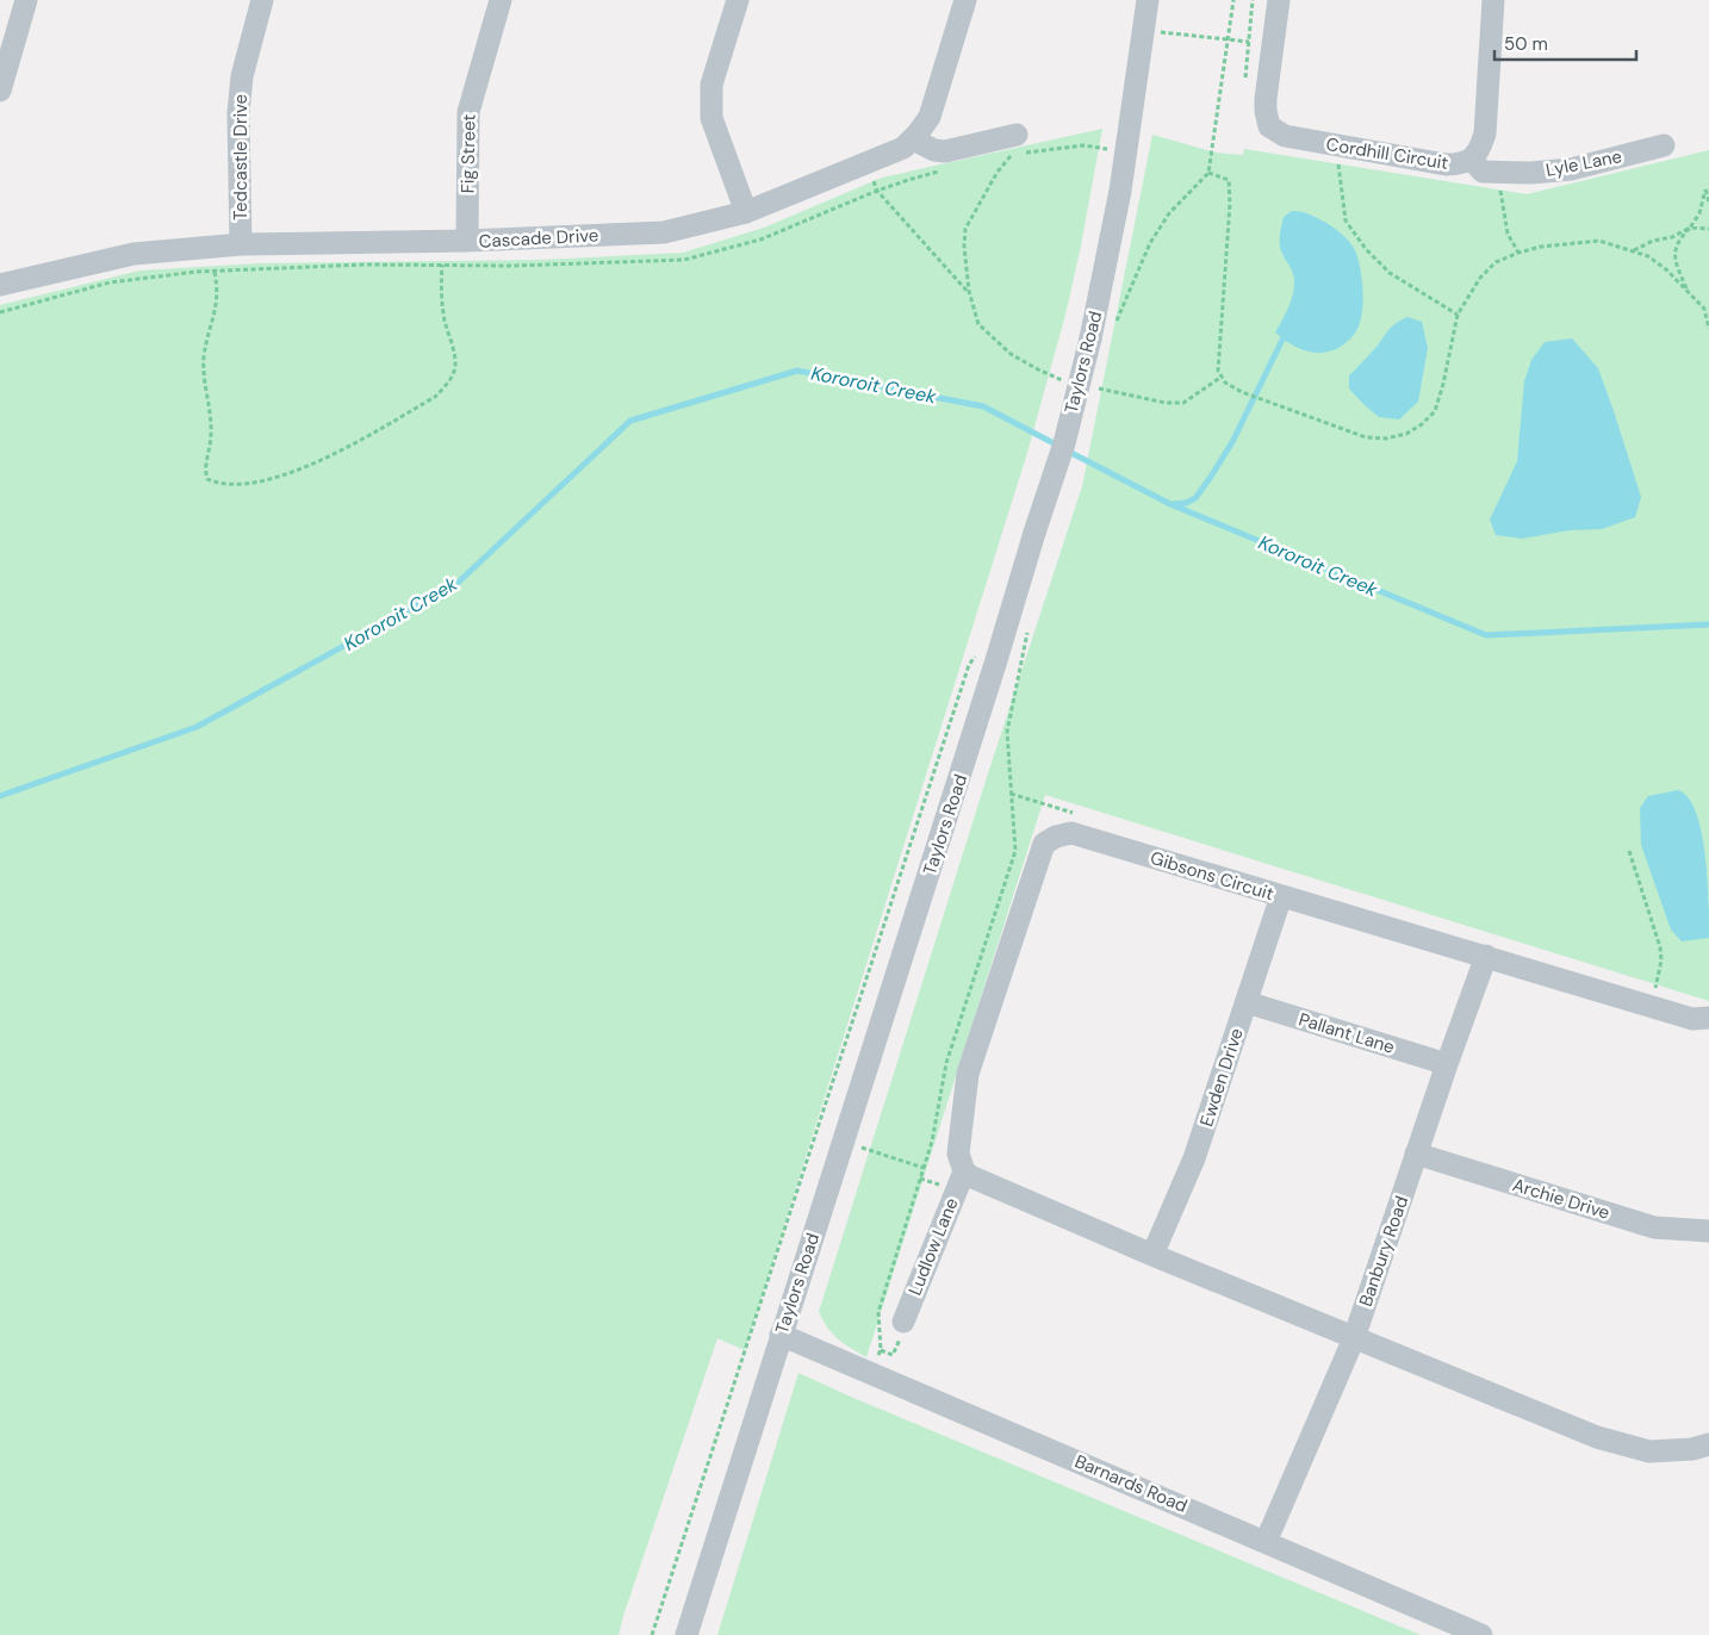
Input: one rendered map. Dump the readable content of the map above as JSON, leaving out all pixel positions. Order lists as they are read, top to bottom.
{
  "streets": {
    "street": [
      "Fig Street",
      "Cordhill Circuit",
      "Tedcastle Drive",
      "Lyle Lane",
      "Cascade Drive",
      "Taylors Road",
      "Gibsons Circuit",
      "Pallant Lane",
      "Ewden Drive",
      "Archie Drive",
      "Ludlow Lane",
      "Banbury Road",
      "Barnards Road"
    ]
  },
  "crossings": [
    ["Fig Street", "Cascade Drive"],
    ["Cordhill Circuit", "Lyle Lane"],
    ["Tedcastle Drive", "Cascade Drive"],
    ["Taylors Road", "Barnards Road"],
    ["Gibsons Circuit", "Ewden Drive"],
    ["Gibsons Circuit", "Banbury Road"],
    ["Pallant Lane", "Ewden Drive"],
    ["Pallant Lane", "Banbury Road"],
    ["Archie Drive", "Banbury Road"],
    ["Banbury Road", "Barnards Road"]
  ],
  "water": ["Kororoit Creek"],
  "scale_bar": "50 m"
}
